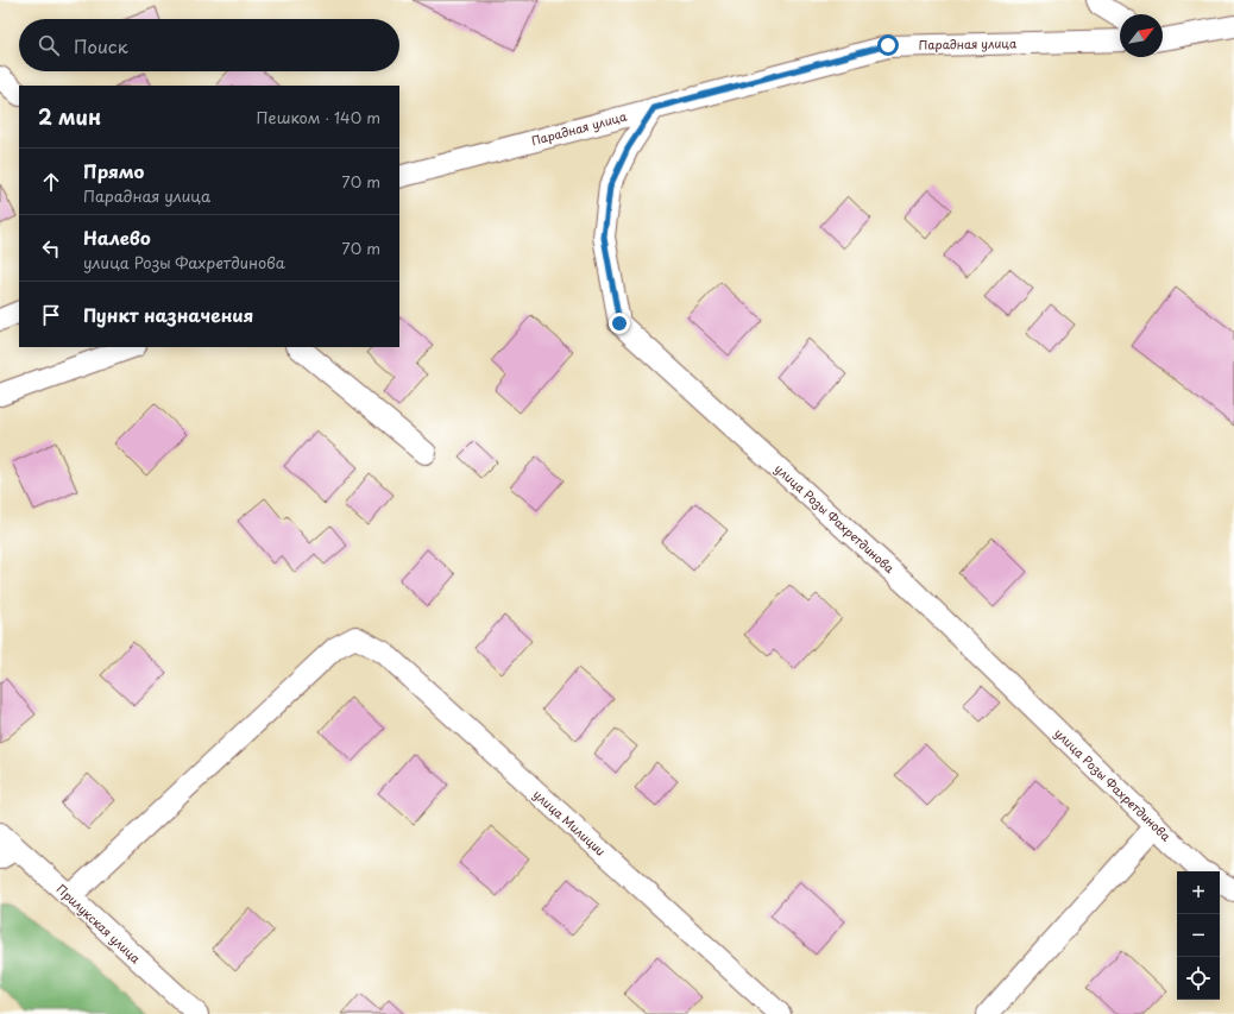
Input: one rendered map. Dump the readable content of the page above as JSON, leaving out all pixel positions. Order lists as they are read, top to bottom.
{
  "streets": {
    "street": [
      "Парадная улица",
      "улица Розы Фахретдинова",
      "улица Милиции",
      "Прилукская улица"
    ]
  },
  "crossings": [
    ["Парадная улица", "улица Розы Фахретдинова"],
    ["улица Милиции", "Прилукская улица"]
  ],
  "north": "top right",
  "page": {
    "search": "Поиск",
    "heading": ["2 мин", "Пешком · 140 m"],
    "list": [
      ["Прямо", "Парадная улица", "70 m"],
      ["Налево", "улица Розы Фахретдинова", "70 m"],
      "Пункт назначения"
    ],
    "map_buttons": ["+", "−"]
  }
}
